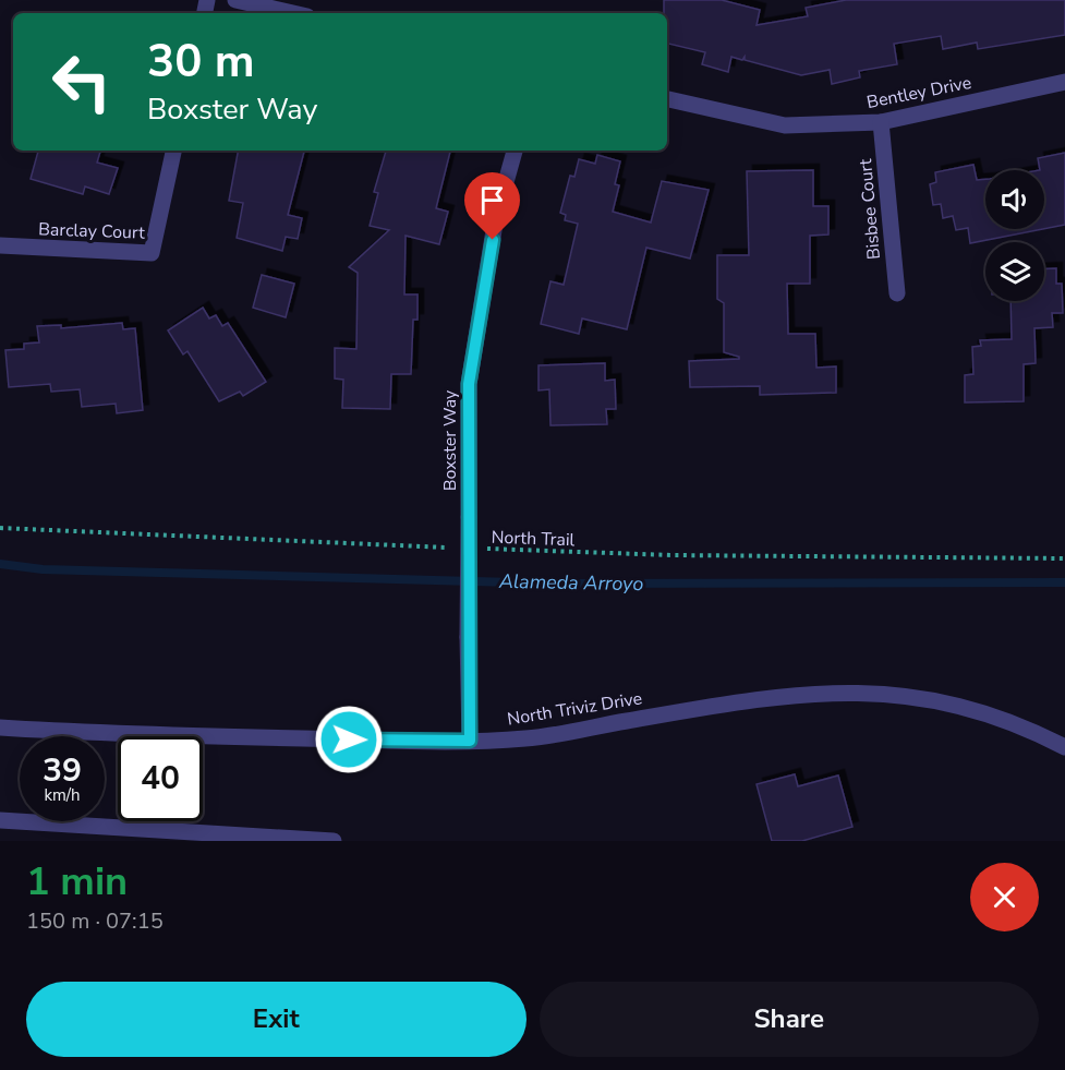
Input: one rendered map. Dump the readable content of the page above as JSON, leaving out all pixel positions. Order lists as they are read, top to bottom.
{
  "streets": {
    "street": [
      "Bentley Drive",
      "Bisbee Court",
      "Barclay Court",
      "Boxster Way",
      "North Triviz Drive"
    ],
    "path": ["North Trail"]
  },
  "crossings": [
    ["Bentley Drive", "Bisbee Court"],
    ["Boxster Way", "North Triviz Drive"]
  ],
  "water": ["Alameda Arroyo"],
  "page": {
    "turn": ["30 m", "Boxster Way"],
    "speed": "39 km/h",
    "limit": "40",
    "heading": ["1 min", "150 m · 07:15"],
    "buttons": ["Exit", "Share"]
  }
}
